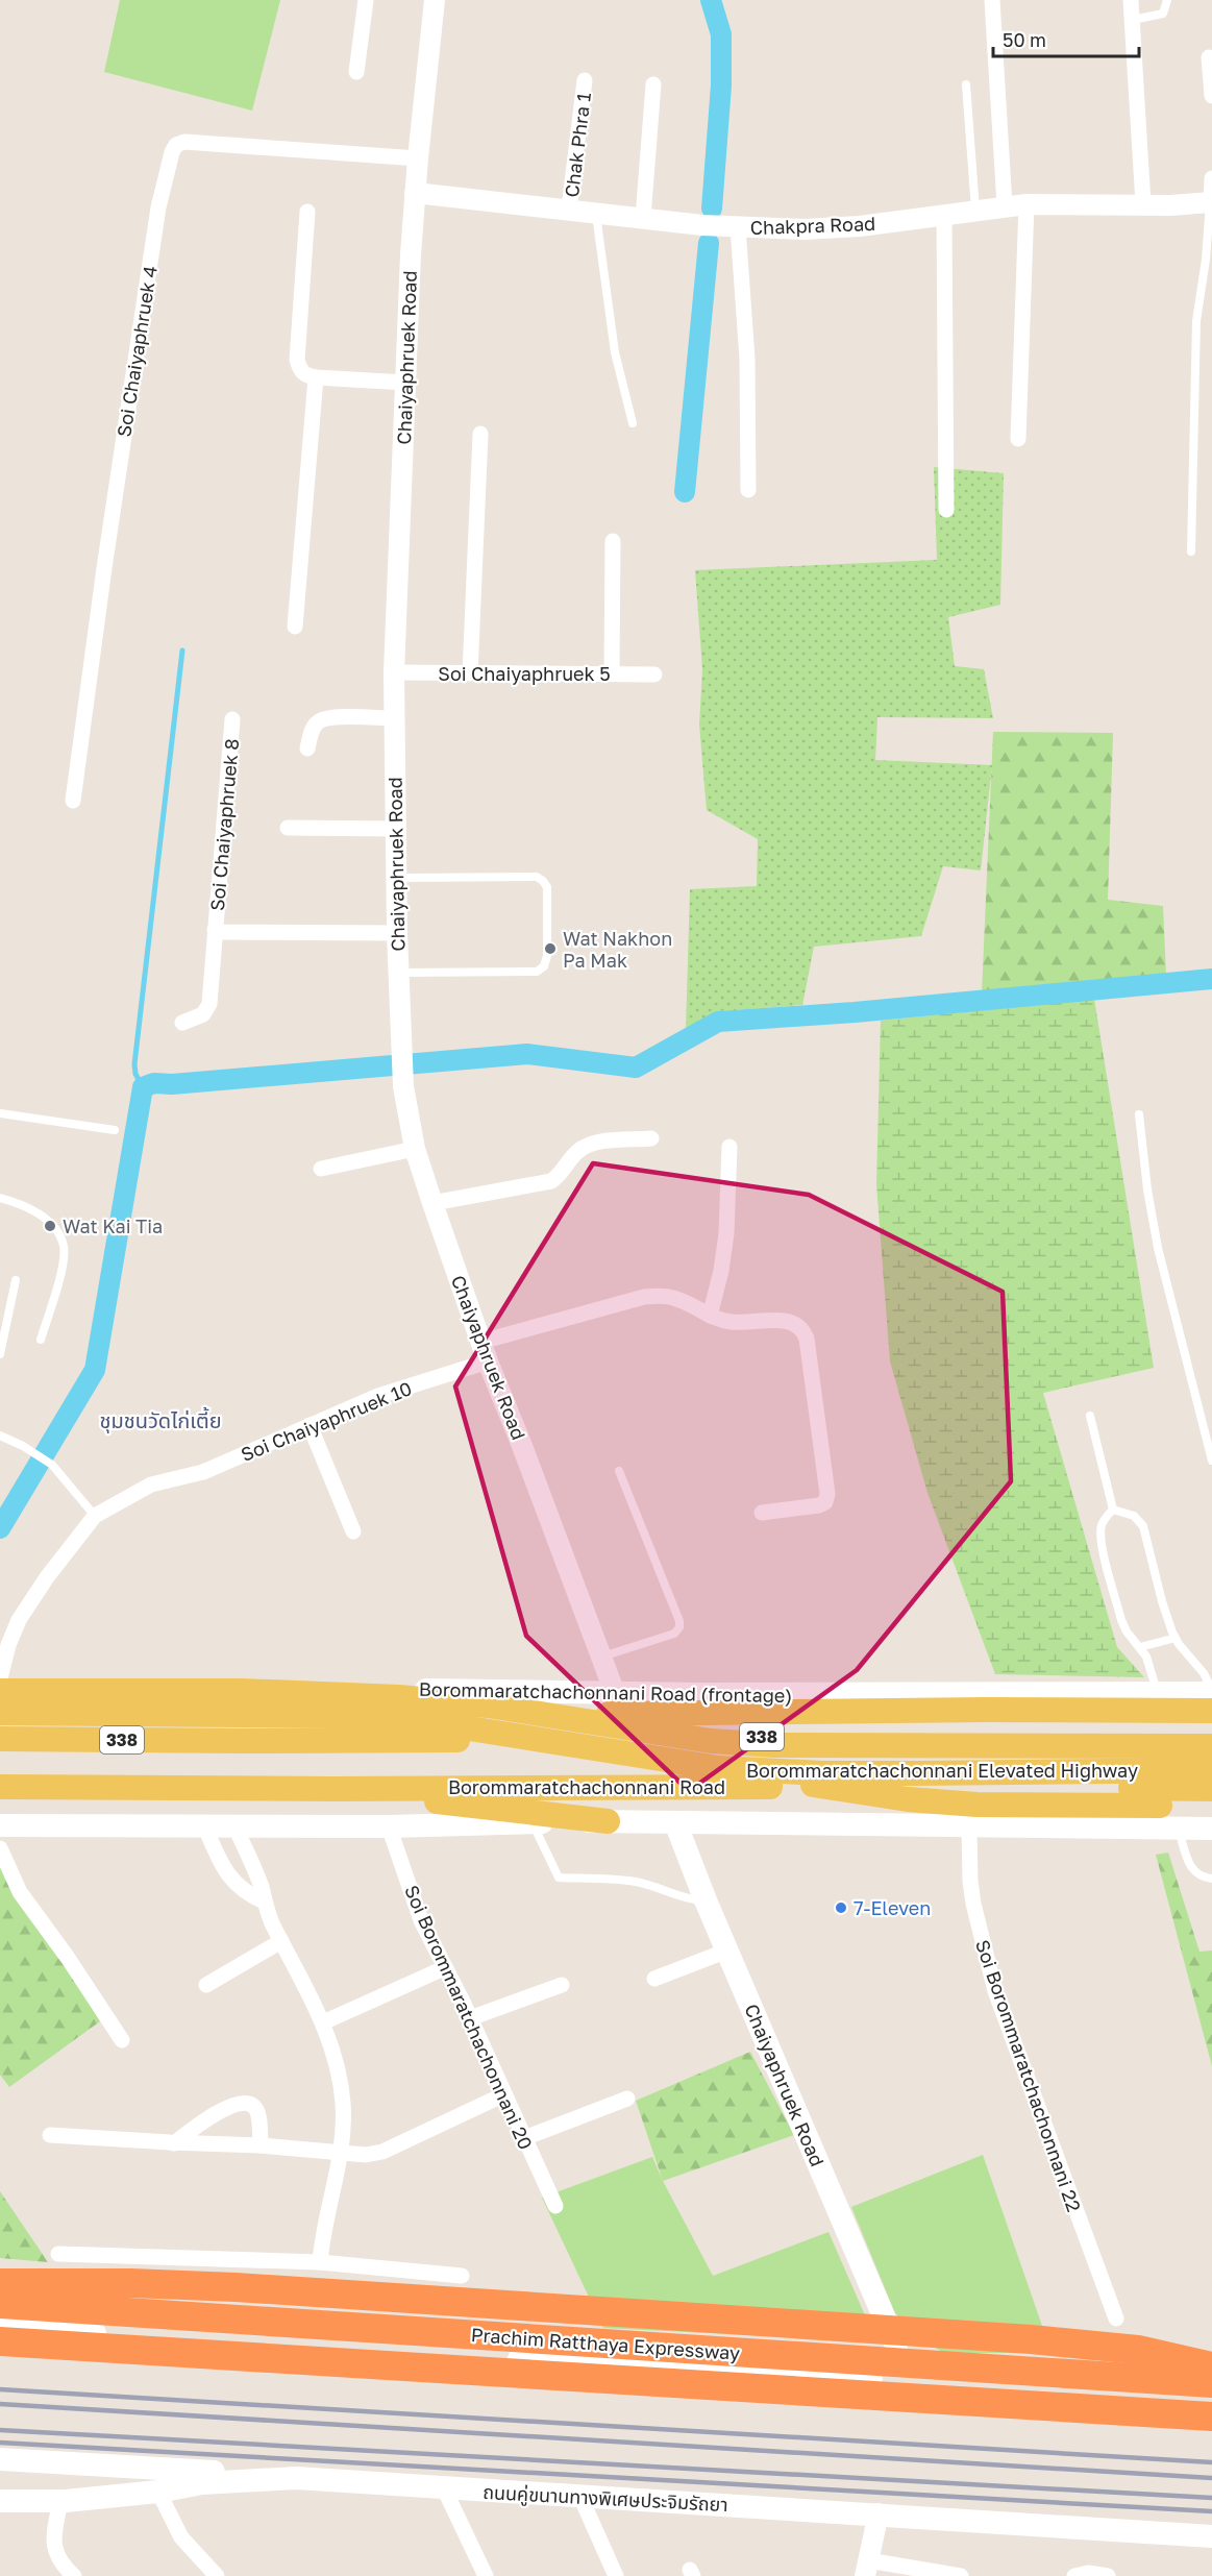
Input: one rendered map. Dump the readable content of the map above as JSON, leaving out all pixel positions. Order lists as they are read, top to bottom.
{
  "streets": {
    "highway": ["Prachim Ratthaya Expressway"],
    "main road": [
      "Chaiyaphruek Road",
      "Borommaratchachonnani Road (frontage)",
      "338",
      "Borommaratchachonnani Elevated Highway",
      "Borommaratchachonnani Road",
      "ถนนคู่ขนานทางพิเศษประจิมรัถยา"
    ],
    "street": [
      "Chak Phra 1",
      "Chakpra Road",
      "Soi Chaiyaphruek 4",
      "Soi Chaiyaphruek 5",
      "Soi Chaiyaphruek 8",
      "Soi Chaiyaphruek 10",
      "Soi Borommaratchachonnani 20",
      "Soi Borommaratchachonnani 22"
    ]
  },
  "crossings": [
    ["Chak Phra 1", "Chakpra Road"],
    ["Chakpra Road", "Chaiyaphruek Road"],
    ["Soi Chaiyaphruek 4", "Chaiyaphruek Road"],
    ["Chaiyaphruek Road", "Soi Chaiyaphruek 5"],
    ["Chaiyaphruek Road", "Soi Chaiyaphruek 8"],
    ["Chaiyaphruek Road", "Soi Chaiyaphruek 10"],
    ["Chaiyaphruek Road", "Borommaratchachonnani Road (frontage)"]
  ],
  "districts": ["ชุมชนวัดไก่เตี้ย"],
  "places": ["Wat Nakhon Pa Mak", "Wat Kai Tia", "7-Eleven"],
  "scale_bar": "50 m"
}
